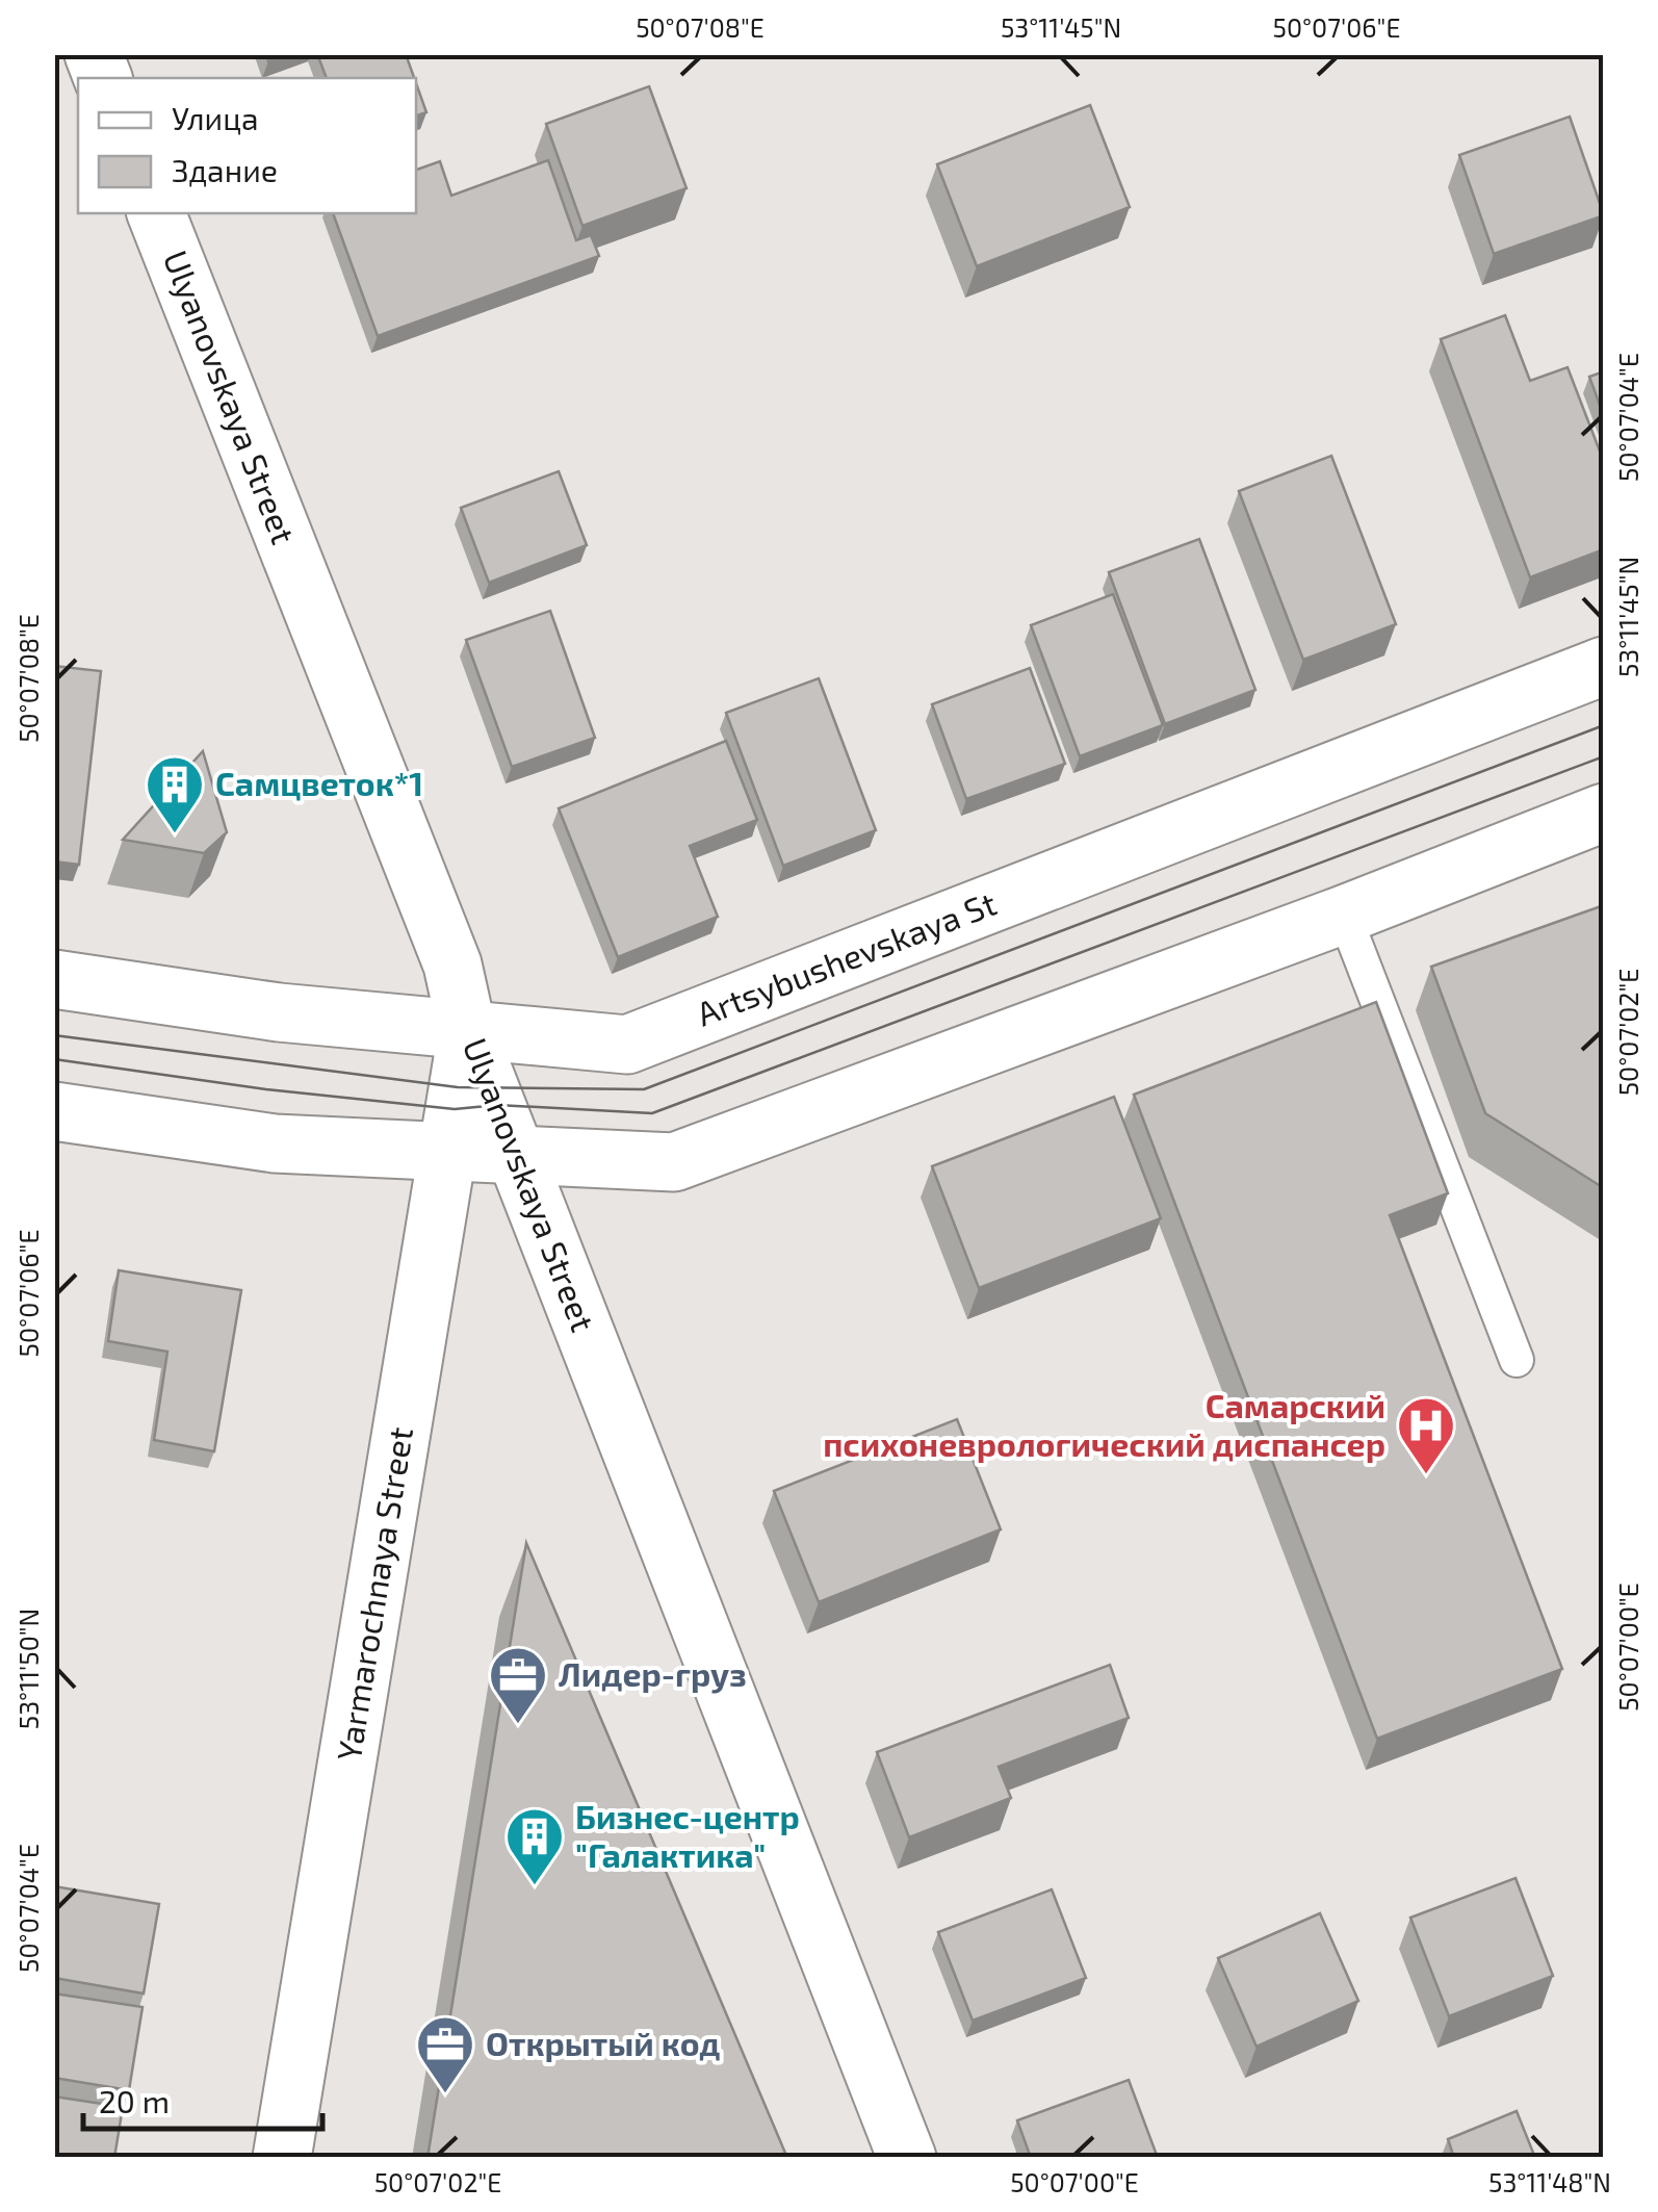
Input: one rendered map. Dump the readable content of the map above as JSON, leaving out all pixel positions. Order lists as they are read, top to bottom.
{
  "streets": {
    "street": ["Ulyanovskaya Street", "Artsybushevskaya St", "Yarmarochnaya Street"]
  },
  "crossings": [
    ["Ulyanovskaya Street", "Artsybushevskaya St"],
    ["Ulyanovskaya Street", "Yarmarochnaya Street"],
    ["Artsybushevskaya St", "Yarmarochnaya Street"]
  ],
  "places": {
    "building": ["Самцветок*1", "Бизнес-центр \"Галактика\""],
    "hospital": ["Самарский психоневрологический диспансер"],
    "office": ["Лидер-груз", "Открытый код"]
  },
  "legend": ["Улица", "Здание"],
  "scale_bar": "20 m",
  "coordinates": [
    "50°07'08\"E",
    "53°11'45\"N",
    "50°07'06\"E",
    "50°07'04\"E",
    "50°07'02\"E",
    "50°07'00\"E",
    "53°11'50\"N",
    "53°11'48\"N"
  ]
}
